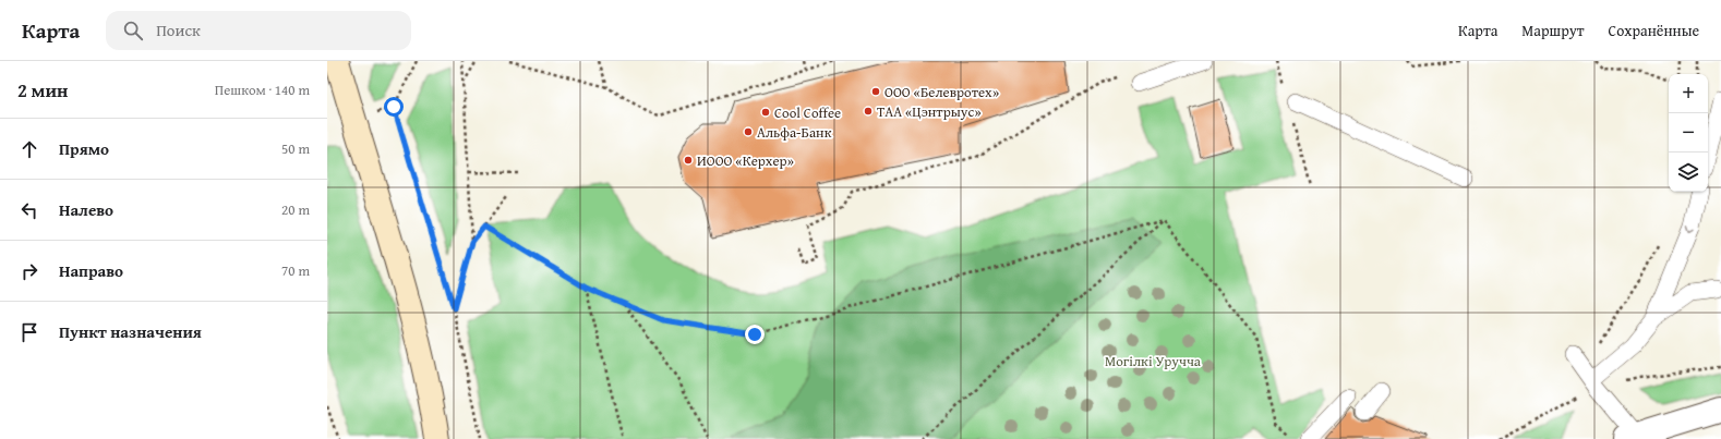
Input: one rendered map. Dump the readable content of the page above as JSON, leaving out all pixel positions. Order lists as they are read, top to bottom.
{
  "parks": ["Могілкі Уручча"],
  "places": [
    "ООО «Белевротех»",
    "ТАА «Цэнтрыус»",
    "Cool Coffee",
    "Альфа-Банк",
    "ИООО «Керхер»"
  ],
  "page": {
    "header": "Карта",
    "search": "Поиск",
    "nav": ["Карта", "Маршрут", "Сохранённые"],
    "heading": ["2 мин", "Пешком · 140 m"],
    "map_buttons": ["+", "−"],
    "list": [
      ["Прямо", "50 m"],
      ["Налево", "20 m"],
      ["Направо", "70 m"],
      "Пункт назначения"
    ]
  }
}
